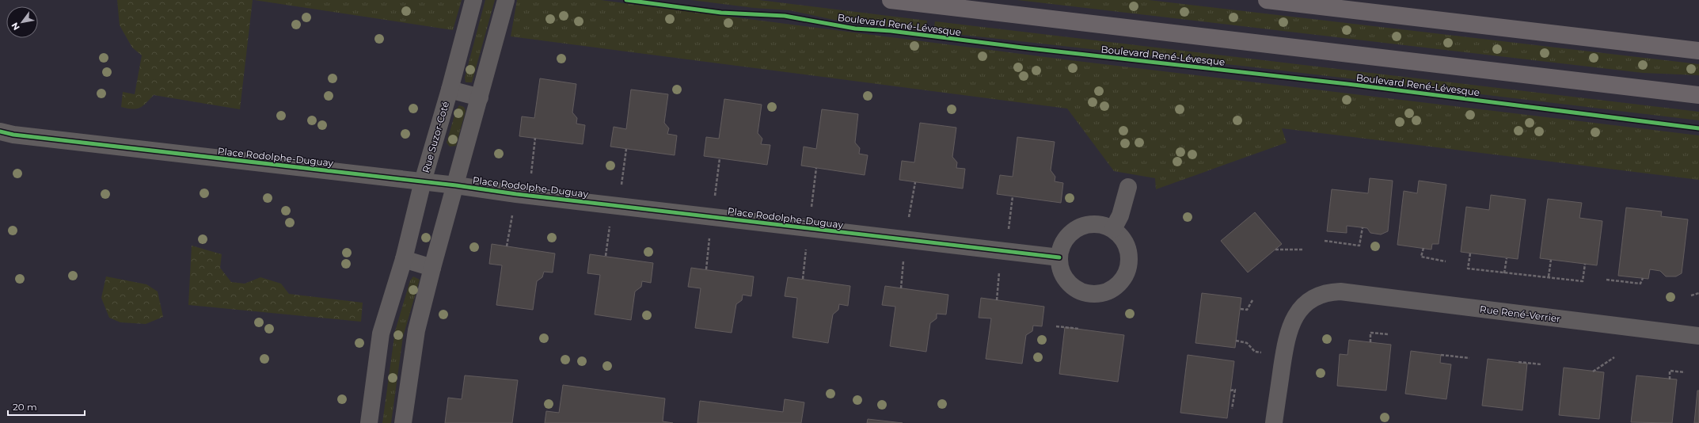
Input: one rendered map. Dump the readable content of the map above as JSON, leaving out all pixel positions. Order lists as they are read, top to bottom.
{
  "streets": {
    "street": ["Rue Suzor-Coté", "Place Rodolphe-Duguay", "Rue René-Verrier"],
    "cycle path": ["Boulevard René-Lévesque"]
  },
  "crossings": [
    ["Rue Suzor-Coté", "Place Rodolphe-Duguay"]
  ],
  "scale_bar": "20 m",
  "north": "bottom left"
}
